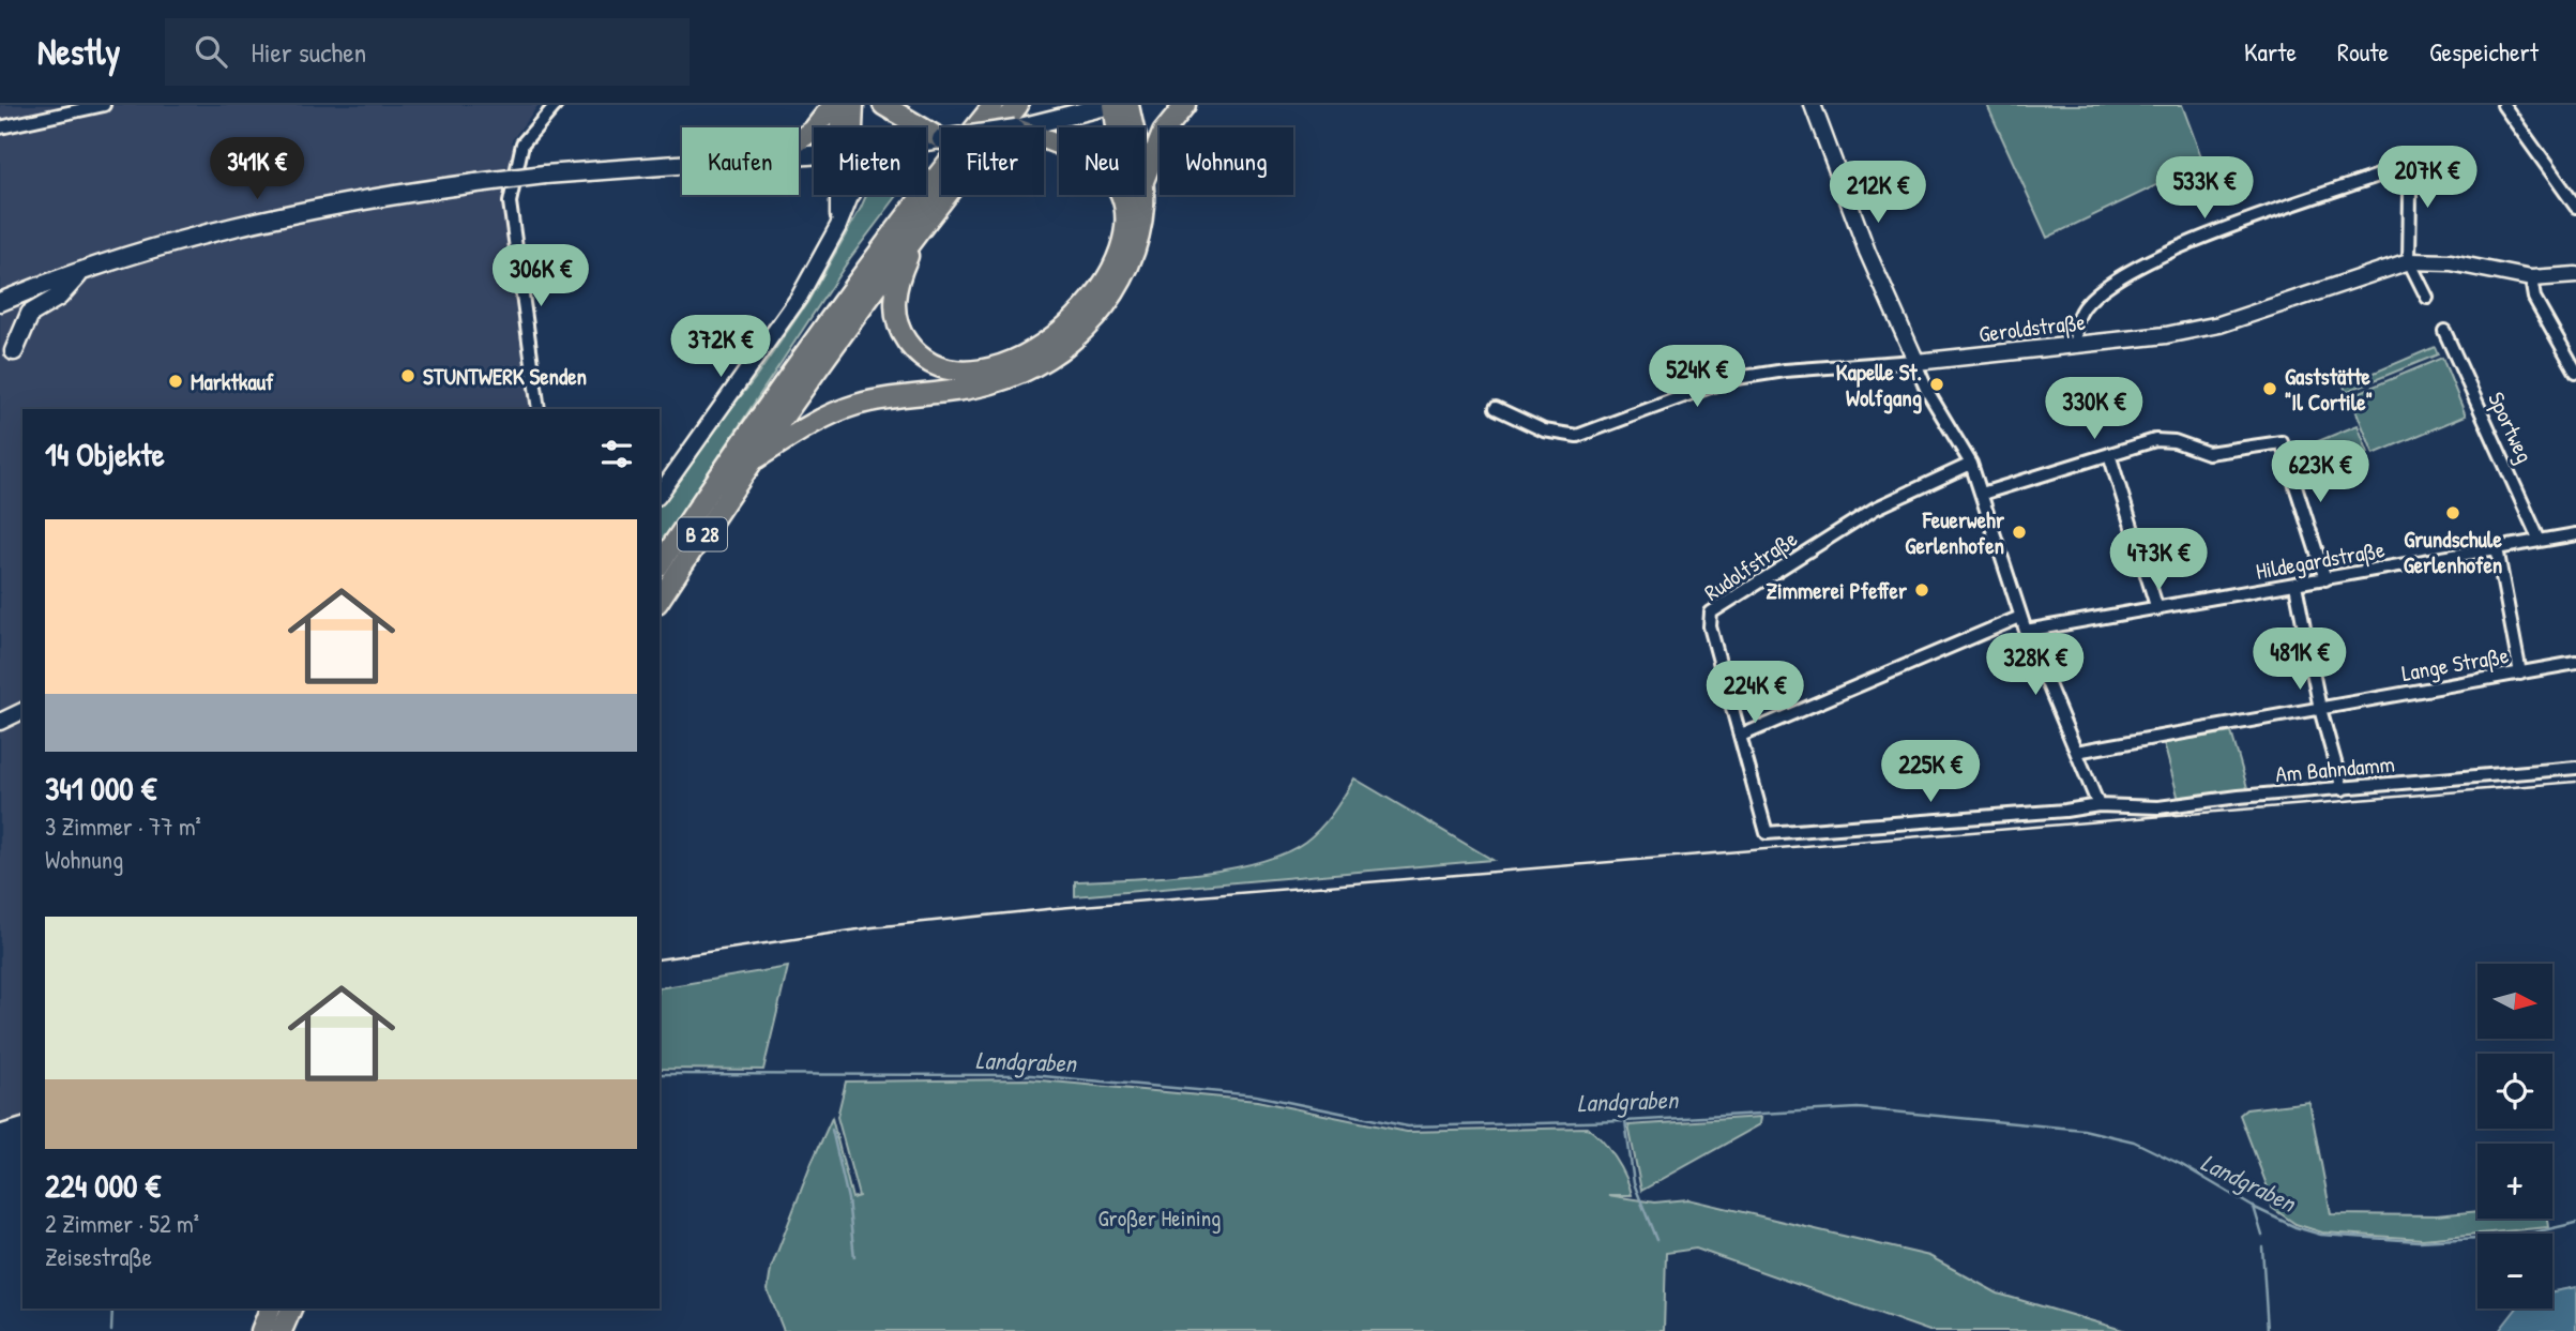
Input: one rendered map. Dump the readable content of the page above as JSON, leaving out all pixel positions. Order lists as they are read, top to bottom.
{
  "streets": {
    "highway": ["B 28"],
    "street": [
      "Geroldstraße",
      "Sportweg",
      "Hildegardstraße",
      "Rudolfstraße",
      "Lange Straße",
      "Am Bahndamm"
    ]
  },
  "crossings": [
    ["Sportweg", "Hildegardstraße"],
    ["Rudolfstraße", "Am Bahndamm"]
  ],
  "water": ["Landgraben"],
  "parks": ["Großer Heining"],
  "places": [
    "STUNTWERK Senden",
    "Marktkauf",
    "Kapelle St. Wolfgang",
    "Gaststätte \"Il Cortile\"",
    "Grundschule Gerlenhofen",
    "Feuerwehr Gerlenhofen",
    "Zimmerei Pfeffer"
  ],
  "north": "right",
  "page": {
    "header": "Nestly",
    "search": "Hier suchen",
    "nav": ["Karte", "Route", "Gespeichert"],
    "chip": [
      "Kaufen",
      "Mieten",
      "Filter",
      "Neu",
      "Wohnung"
    ],
    "price": [
      "341K €",
      "207K €",
      "533K €",
      "212K €",
      "306K €",
      "372K €",
      "524K €",
      "330K €",
      "623K €",
      "473K €",
      "481K €",
      "328K €",
      "224K €",
      "225K €"
    ],
    "heading": "14 Objekte",
    "list": [
      {
        "name": "341 000 €",
        "note": "3 Zimmer · 77 m² · Wohnung"
      },
      {
        "name": "224 000 €",
        "note": "2 Zimmer · 52 m² · Zeisestraße"
      }
    ],
    "map_buttons": ["+", "−"]
  }
}
